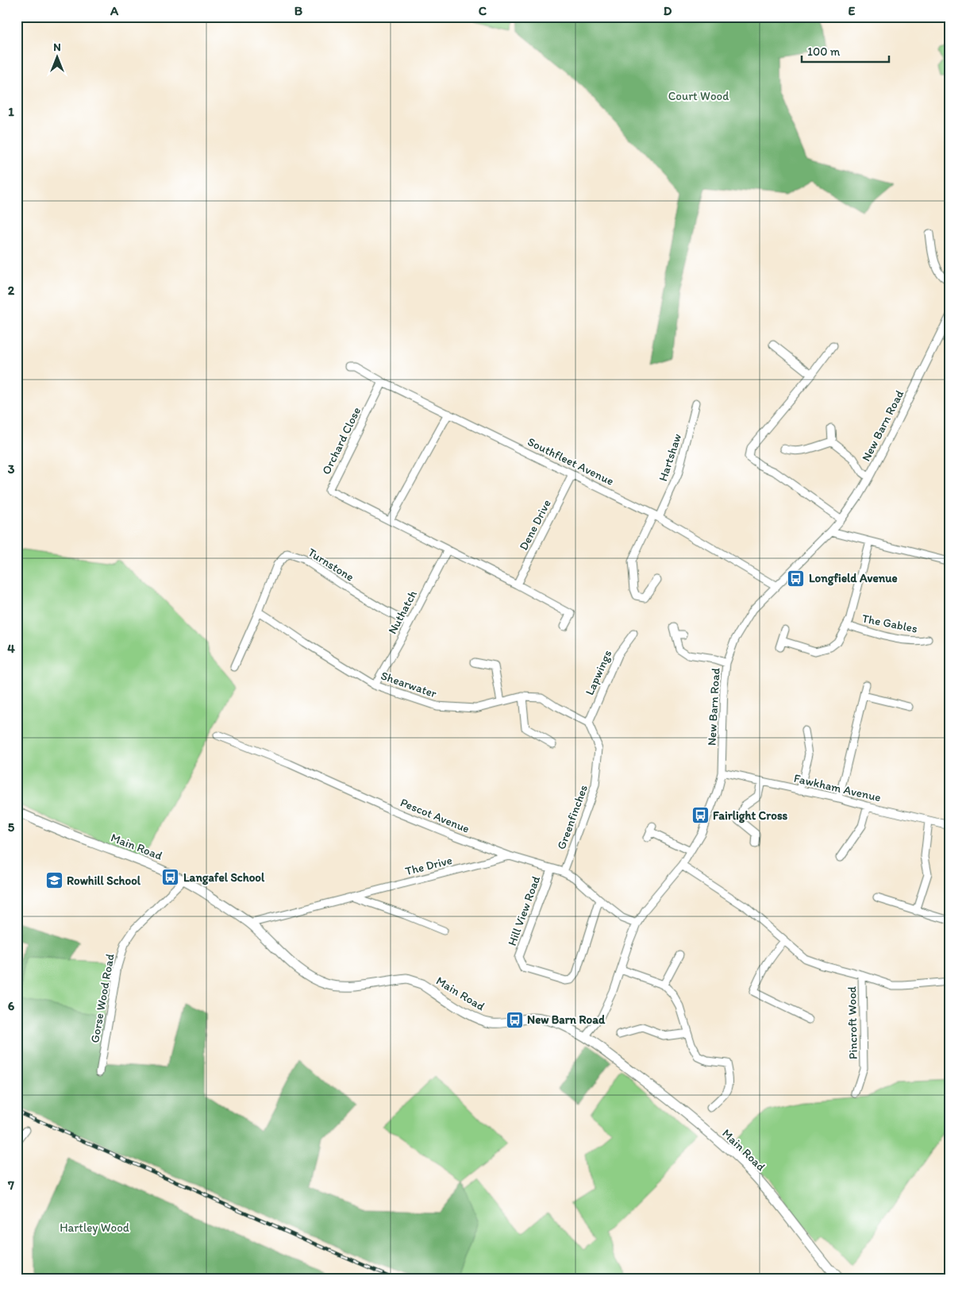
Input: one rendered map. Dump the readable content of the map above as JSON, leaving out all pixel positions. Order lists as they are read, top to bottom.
{
  "streets": {
    "main road": ["Main Road"],
    "street": [
      "New Barn Road",
      "Orchard Close",
      "Hartshaw",
      "Southfleet Avenue",
      "Dene Drive",
      "Turnstone",
      "Nuthatch",
      "The Gables",
      "Lapwings",
      "Shearwater",
      "Fawkham Avenue",
      "Pescot Avenue",
      "Greenfinches",
      "The Drive",
      "Hill View Road",
      "Gorse Wood Road",
      "Pincroft Wood"
    ]
  },
  "crossings": [
    ["New Barn Road", "Southfleet Avenue"],
    ["New Barn Road", "Fawkham Avenue"],
    ["New Barn Road", "Pescot Avenue"],
    ["New Barn Road", "Main Road"],
    ["Orchard Close", "Southfleet Avenue"],
    ["Orchard Close", "Nuthatch"],
    ["Hartshaw", "Southfleet Avenue"],
    ["Southfleet Avenue", "Dene Drive"],
    ["Turnstone", "Nuthatch"],
    ["Turnstone", "Shearwater"],
    ["Nuthatch", "Shearwater"],
    ["Lapwings", "Shearwater"],
    ["Lapwings", "Greenfinches"],
    ["Shearwater", "Greenfinches"],
    ["Pescot Avenue", "Greenfinches"],
    ["Pescot Avenue", "The Drive"],
    ["Pescot Avenue", "Hill View Road"],
    ["Main Road", "The Drive"],
    ["Main Road", "Gorse Wood Road"]
  ],
  "parks": ["Court Wood", "Hartley Wood"],
  "places": {
    "bus stop": [
      "Longfield Avenue",
      "Fairlight Cross",
      "Langafel School",
      "New Barn Road"
    ],
    "school or university": ["Rowhill School"]
  },
  "scale_bar": "100 m",
  "north": "top",
  "grid": {
    "columns": [
      "A",
      "B",
      "C",
      "D",
      "E"
    ],
    "rows": [
      "1",
      "2",
      "3",
      "4",
      "5",
      "6",
      "7"
    ]
  }
}
